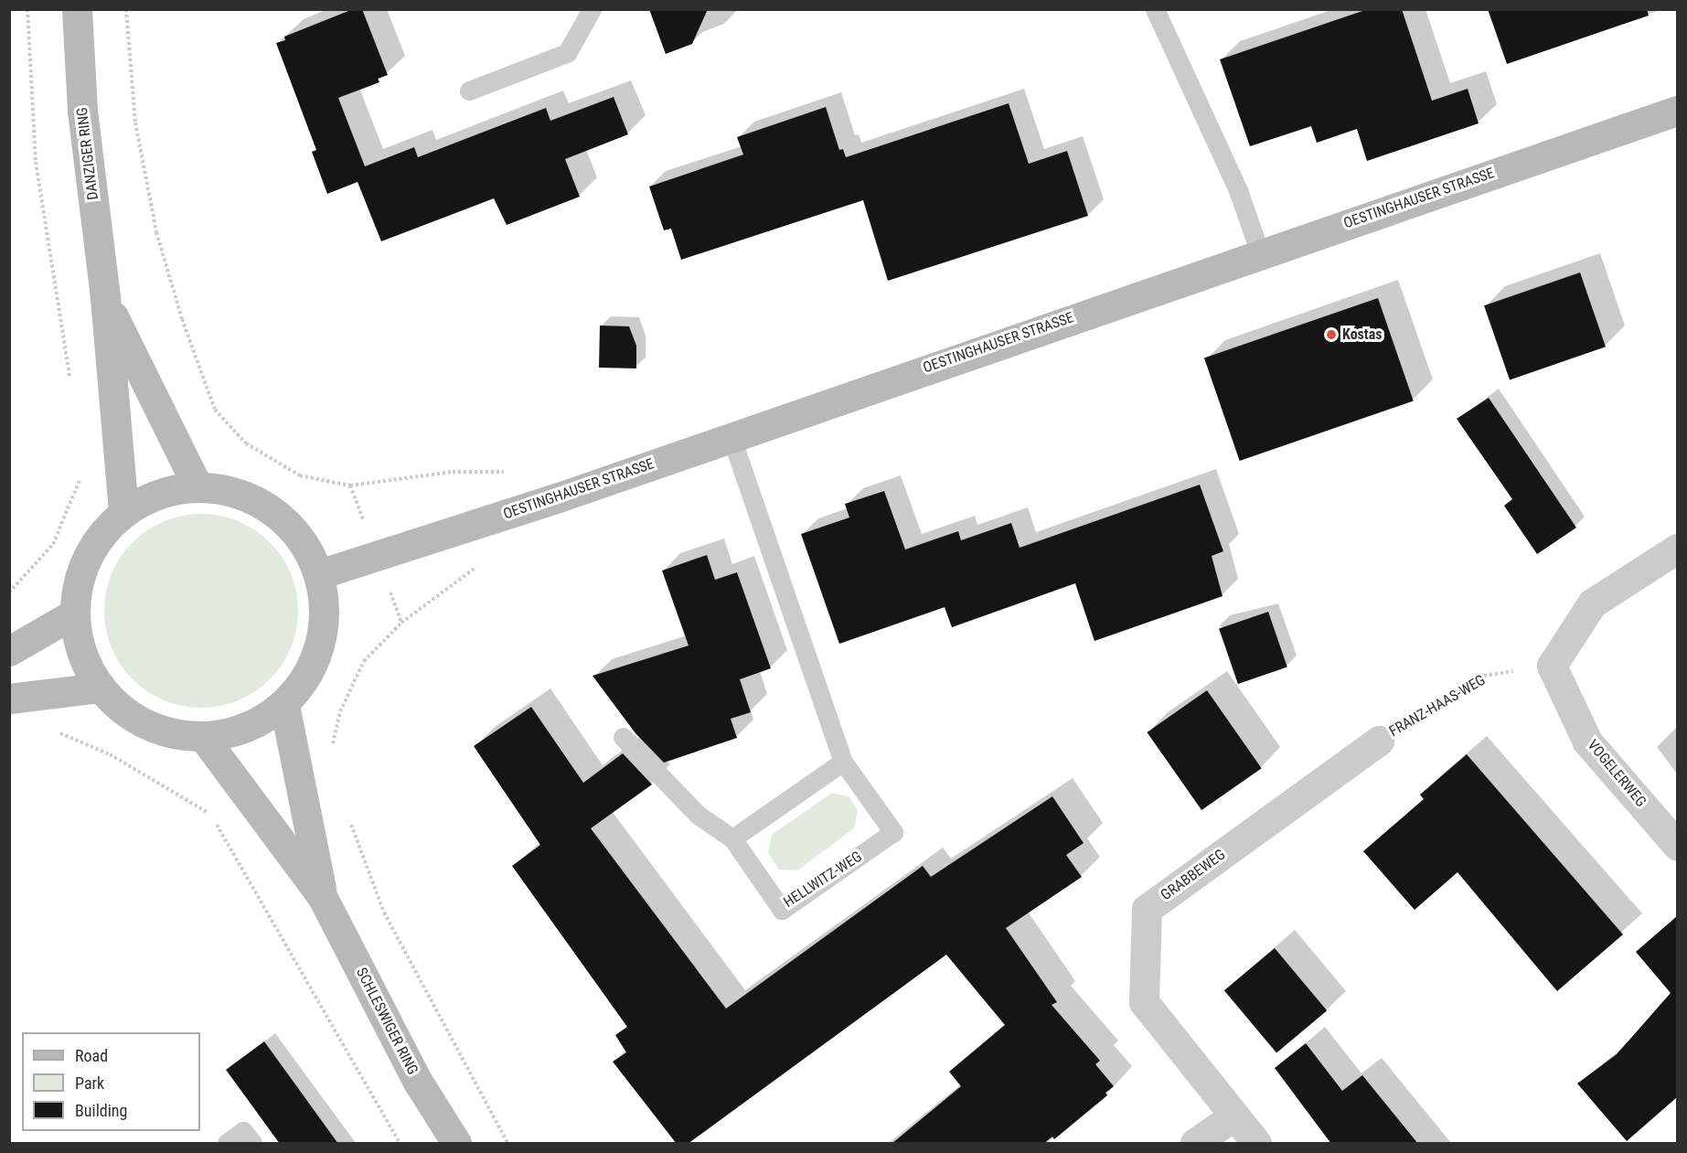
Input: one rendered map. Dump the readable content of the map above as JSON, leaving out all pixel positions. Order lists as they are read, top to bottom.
{
  "streets": {
    "main road": ["DANZIGER RING", "OESTINGHAUSER STRASSE", "SCHLESWIGER RING"],
    "street": ["VOGELERWEG", "GRABBEWEG"],
    "lane": ["HELLWITZ-WEG"],
    "path": ["FRANZ-HAAS-WEG"]
  },
  "crossings": [
    ["OESTINGHAUSER STRASSE", "HELLWITZ-WEG"],
    ["FRANZ-HAAS-WEG", "VOGELERWEG"],
    ["FRANZ-HAAS-WEG", "GRABBEWEG"]
  ],
  "places": ["Kostas"],
  "legend": ["Road", "Park", "Building"]
}
